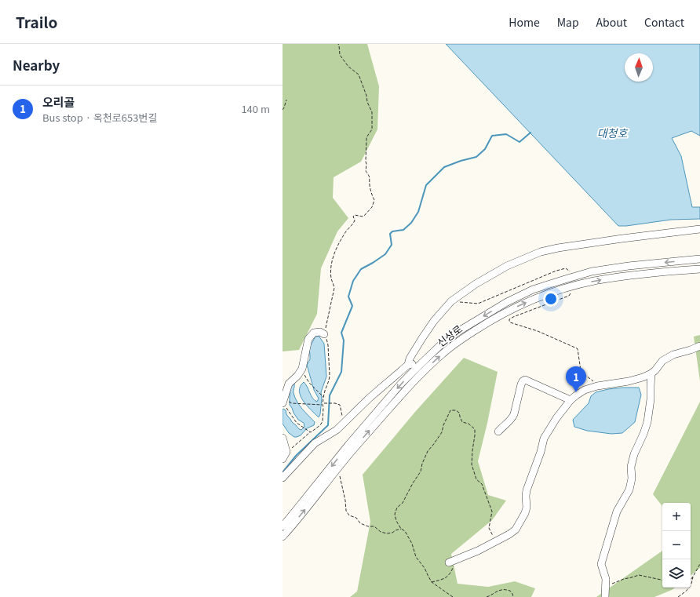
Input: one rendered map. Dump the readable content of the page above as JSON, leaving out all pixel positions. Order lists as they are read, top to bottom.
{
  "streets": {
    "street": ["신상로"]
  },
  "water": ["대청호"],
  "north": "top",
  "page": {
    "header": "Trailo",
    "nav": [
      "Home",
      "Map",
      "About",
      "Contact"
    ],
    "heading": "Nearby",
    "list": [
      {
        "mark": "1",
        "name": "오리골",
        "note": "Bus stop · 옥천로653번길",
        "value": "140 m"
      }
    ],
    "pins": "1",
    "map_buttons": ["+", "−"]
  }
}
